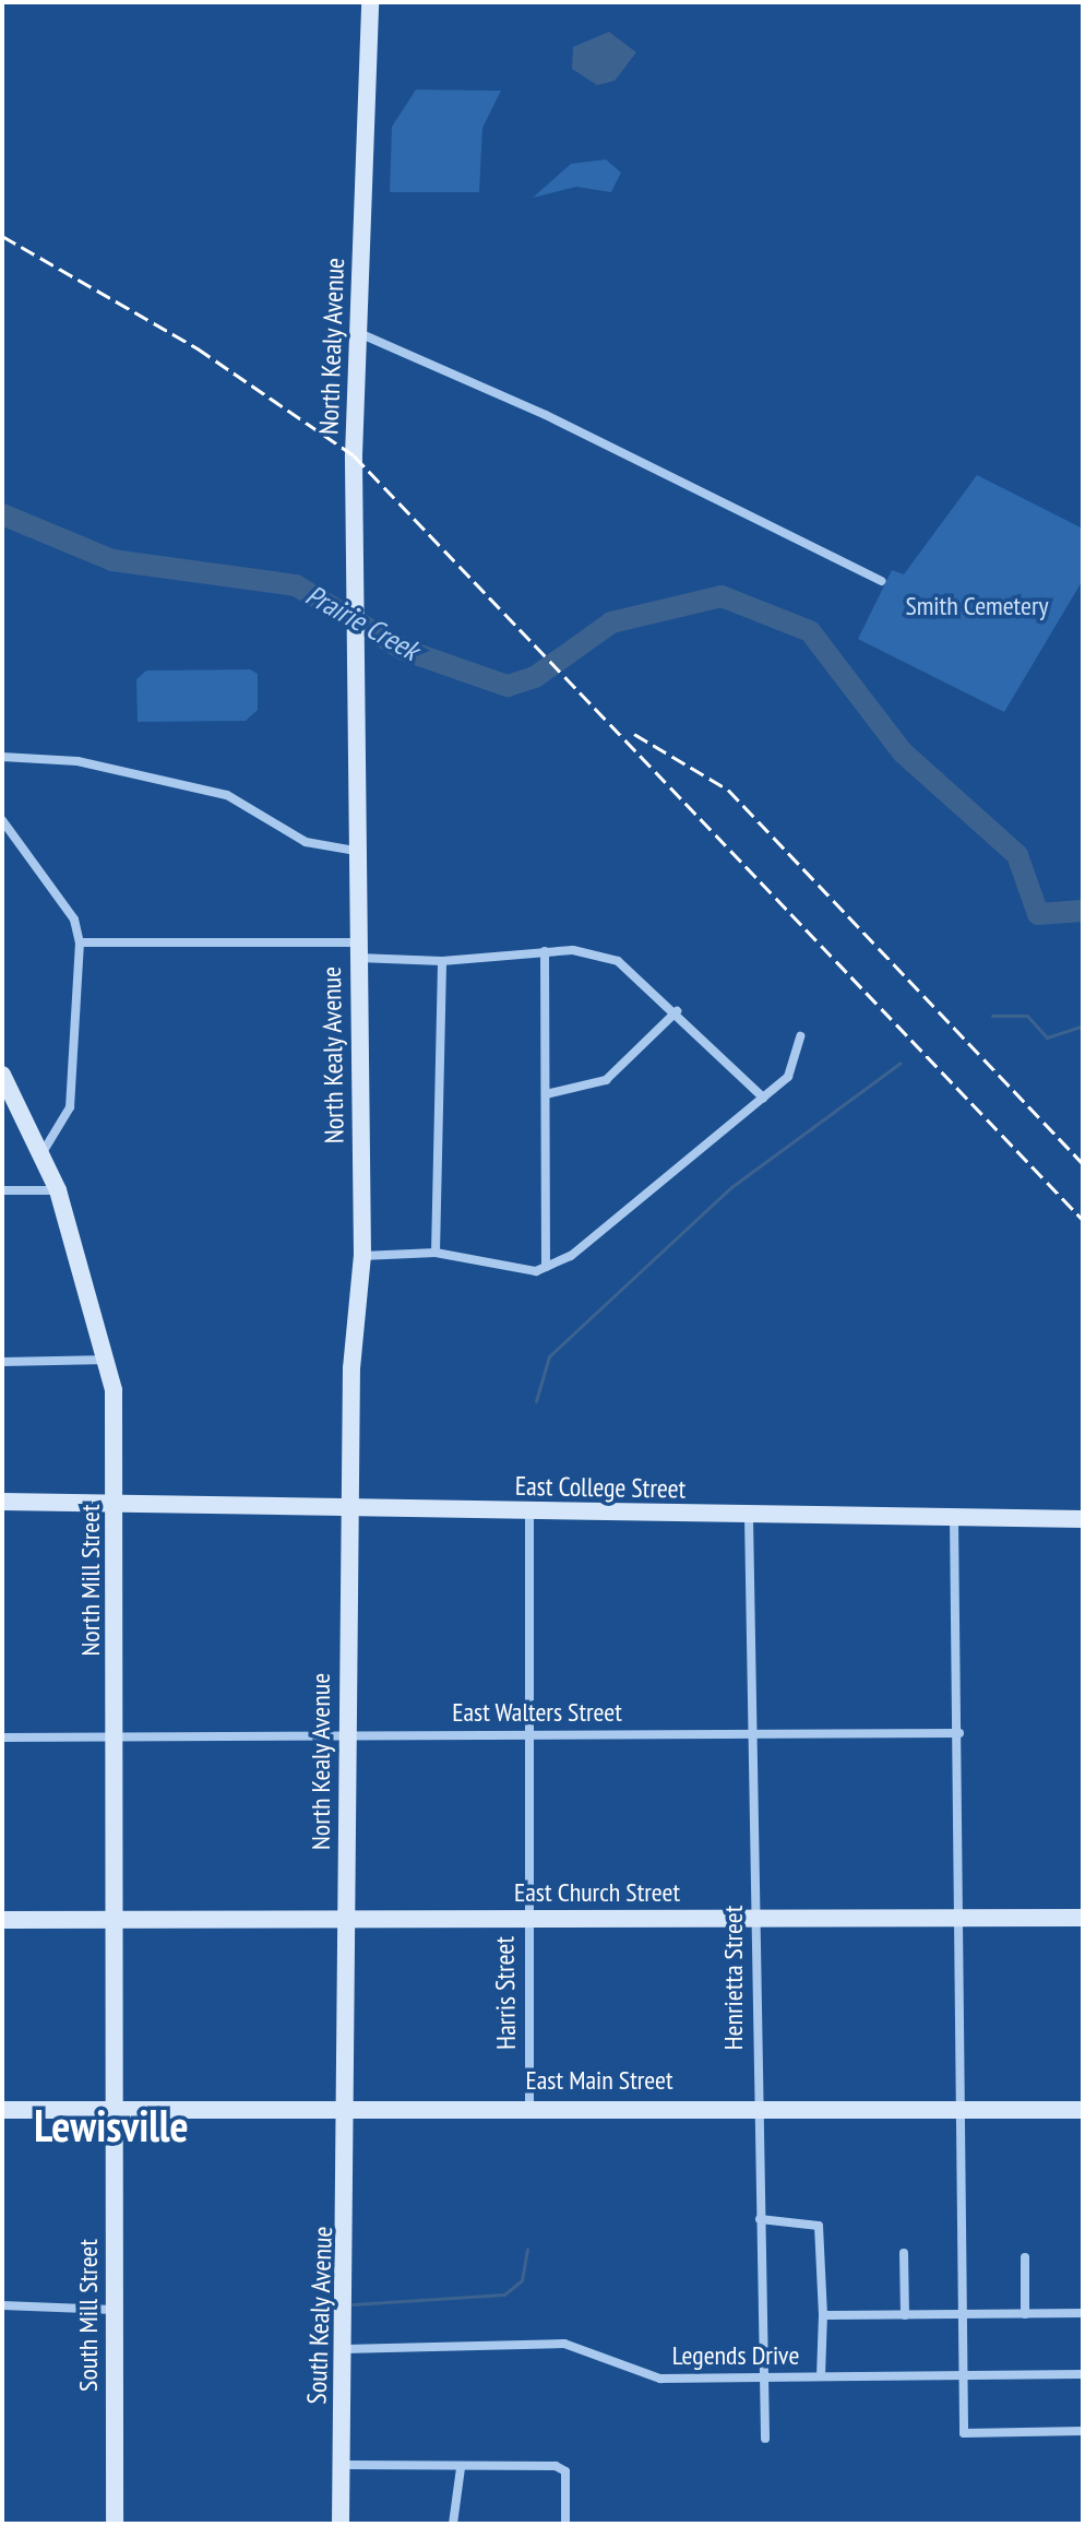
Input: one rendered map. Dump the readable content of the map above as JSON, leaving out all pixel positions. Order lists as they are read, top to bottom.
{
  "streets": {
    "main road": [
      "North Kealy Avenue",
      "East College Street",
      "North Mill Street",
      "East Church Street",
      "East Main Street",
      "South Mill Street",
      "South Kealy Avenue"
    ],
    "street": [
      "East Walters Street",
      "Henrietta Street",
      "Harris Street",
      "Legends Drive"
    ]
  },
  "crossings": [
    ["North Kealy Avenue", "East College Street"],
    ["North Kealy Avenue", "East Walters Street"],
    ["North Kealy Avenue", "East Church Street"],
    ["North Kealy Avenue", "East Main Street"],
    ["North Kealy Avenue", "South Kealy Avenue"],
    ["East College Street", "North Mill Street"],
    ["East College Street", "Henrietta Street"],
    ["East College Street", "Harris Street"],
    ["North Mill Street", "East Walters Street"],
    ["North Mill Street", "East Church Street"],
    ["North Mill Street", "East Main Street"],
    ["North Mill Street", "South Mill Street"],
    ["East Walters Street", "Henrietta Street"],
    ["East Walters Street", "Harris Street"],
    ["East Church Street", "Henrietta Street"],
    ["East Church Street", "Harris Street"],
    ["Henrietta Street", "East Main Street"],
    ["Henrietta Street", "Legends Drive"],
    ["Harris Street", "East Main Street"],
    ["East Main Street", "South Mill Street"],
    ["East Main Street", "South Kealy Avenue"],
    ["South Kealy Avenue", "Legends Drive"]
  ],
  "districts": ["Lewisville"],
  "water": ["Prairie Creek"],
  "parks": ["Smith Cemetery"]
}
